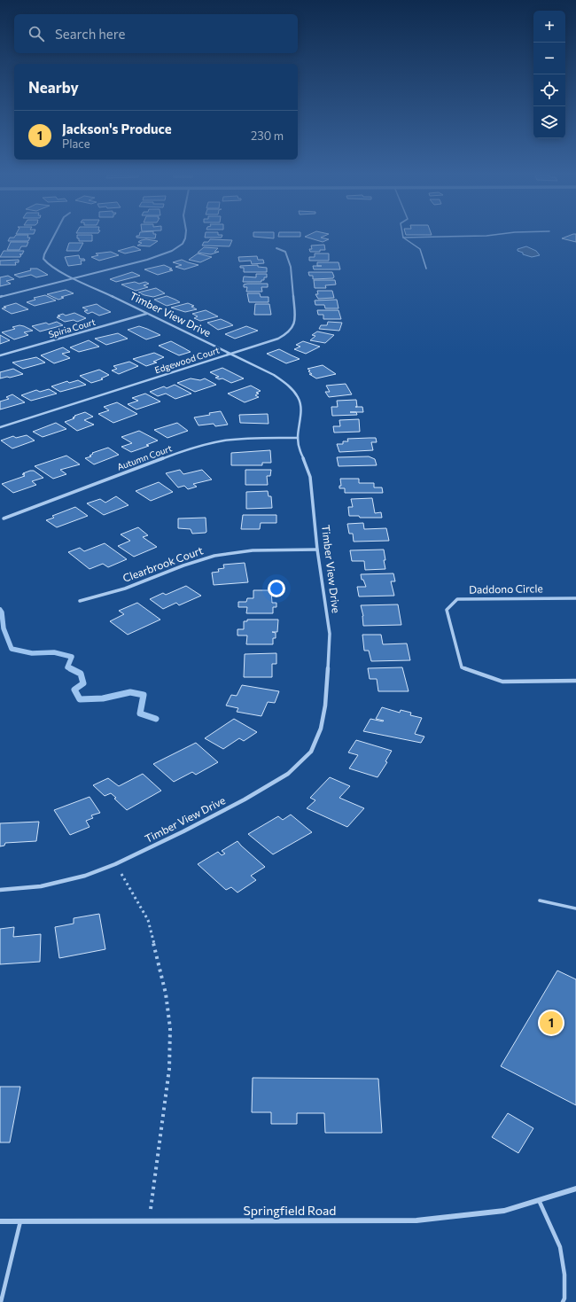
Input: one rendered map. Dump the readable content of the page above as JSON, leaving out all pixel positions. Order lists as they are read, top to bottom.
{
  "streets": {
    "street": [
      "Timber View Drive",
      "Spiria Court",
      "Edgewood Court",
      "Autumn Court",
      "Clearbrook Court",
      "Daddono Circle",
      "Springfield Road"
    ]
  },
  "crossings": [
    ["Timber View Drive", "Spiria Court"],
    ["Timber View Drive", "Edgewood Court"],
    ["Timber View Drive", "Autumn Court"],
    ["Timber View Drive", "Clearbrook Court"]
  ],
  "page": {
    "map_buttons": ["+", "−"],
    "search": "Search here",
    "heading": "Nearby",
    "list": [
      {
        "mark": "1",
        "name": "Jackson's Produce",
        "note": "Place",
        "value": "230 m"
      }
    ],
    "pins": "1"
  }
}
